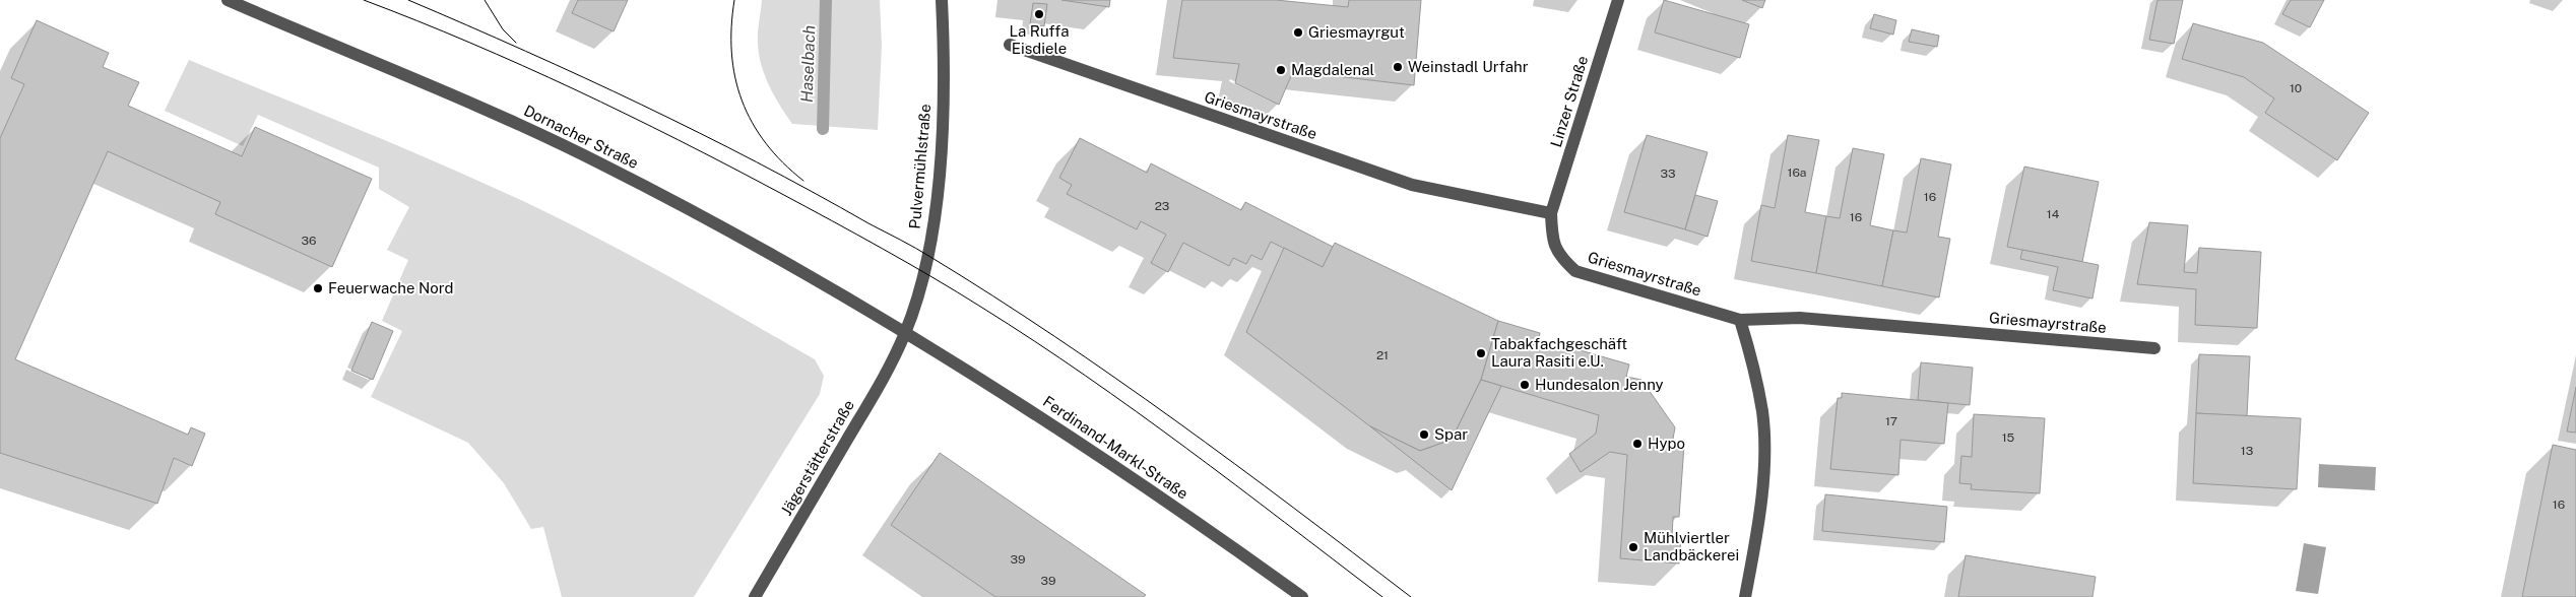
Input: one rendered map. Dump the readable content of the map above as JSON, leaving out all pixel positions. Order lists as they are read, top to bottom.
{
  "streets": {
    "street": [
      "Linzer Straße",
      "Griesmayrstraße",
      "Dornacher Straße",
      "Pulvermühlstraße",
      "Ferdinand-Markl-Straße",
      "Jägerstätterstraße"
    ]
  },
  "crossings": [
    ["Linzer Straße", "Griesmayrstraße"],
    ["Dornacher Straße", "Pulvermühlstraße"],
    ["Dornacher Straße", "Ferdinand-Markl-Straße"],
    ["Dornacher Straße", "Jägerstätterstraße"],
    ["Pulvermühlstraße", "Ferdinand-Markl-Straße"],
    ["Pulvermühlstraße", "Jägerstätterstraße"],
    ["Ferdinand-Markl-Straße", "Jägerstätterstraße"]
  ],
  "water": ["Haselbach"],
  "places": [
    "La Ruffa Eisdiele",
    "Griesmayrgut",
    "Weinstadl Urfahr",
    "Magdalenal",
    "Feuerwache Nord",
    "Tabakfachgeschäft Laura Rasiti e.U.",
    "Hundesalon Jenny",
    "Spar",
    "Hypo",
    "Mühlviertler Landbäckerei"
  ],
  "house_numbers": [
    "10",
    "16a",
    "33",
    "16",
    "23",
    "14",
    "16",
    "36",
    "21",
    "17",
    "15",
    "13",
    "16",
    "39",
    "39"
  ]
}
